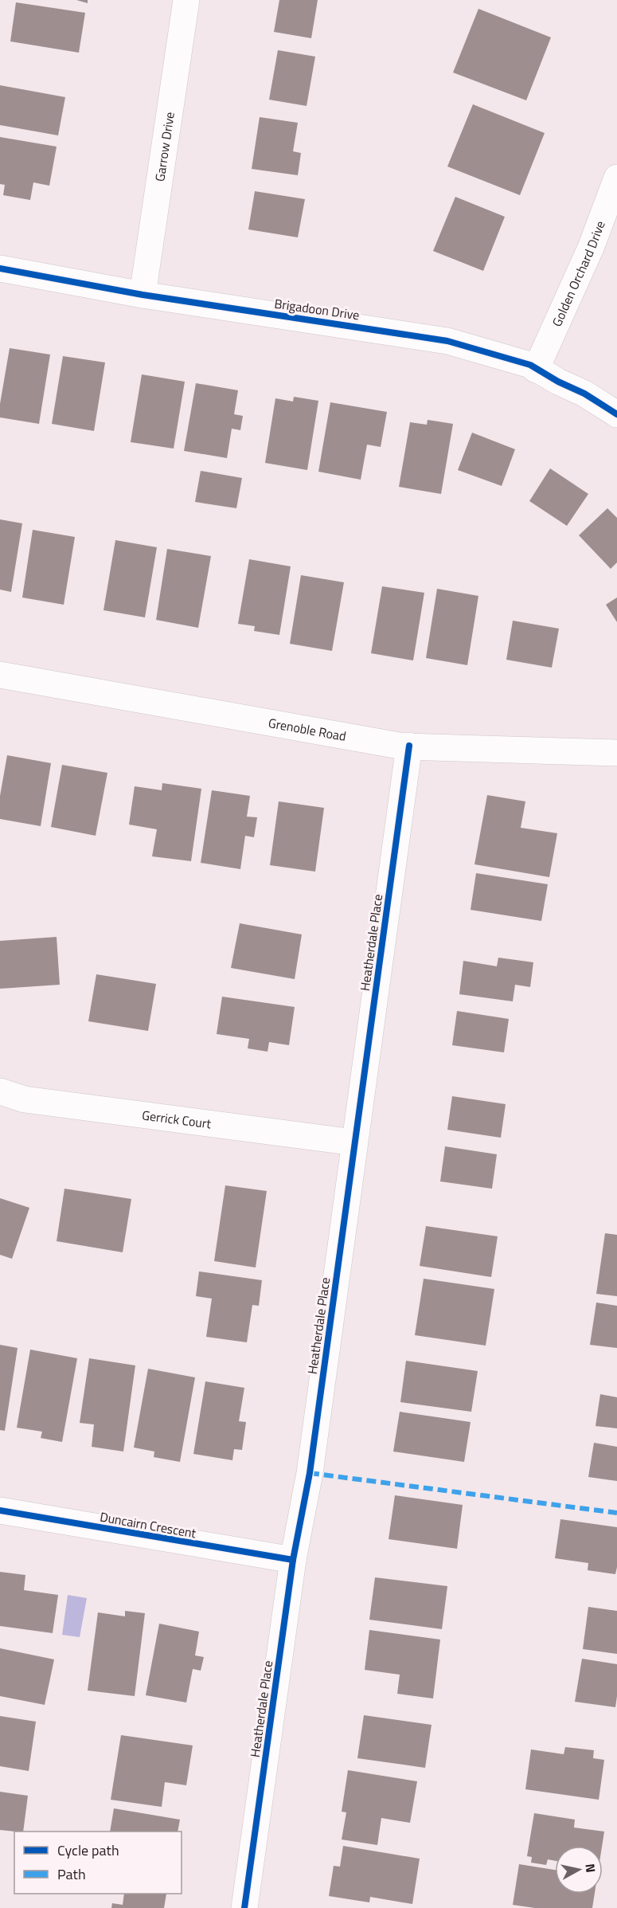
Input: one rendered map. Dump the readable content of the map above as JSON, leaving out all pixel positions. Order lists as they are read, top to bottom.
{
  "streets": {
    "street": [
      "Garrow Drive",
      "Golden Orchard Drive",
      "Brigadoon Drive",
      "Grenoble Road",
      "Heatherdale Place",
      "Gerrick Court",
      "Duncairn Crescent"
    ]
  },
  "crossings": [
    ["Garrow Drive", "Brigadoon Drive"],
    ["Golden Orchard Drive", "Brigadoon Drive"],
    ["Grenoble Road", "Heatherdale Place"],
    ["Heatherdale Place", "Gerrick Court"],
    ["Heatherdale Place", "Duncairn Crescent"]
  ],
  "legend": ["Cycle path", "Path"],
  "north": "right"
}
